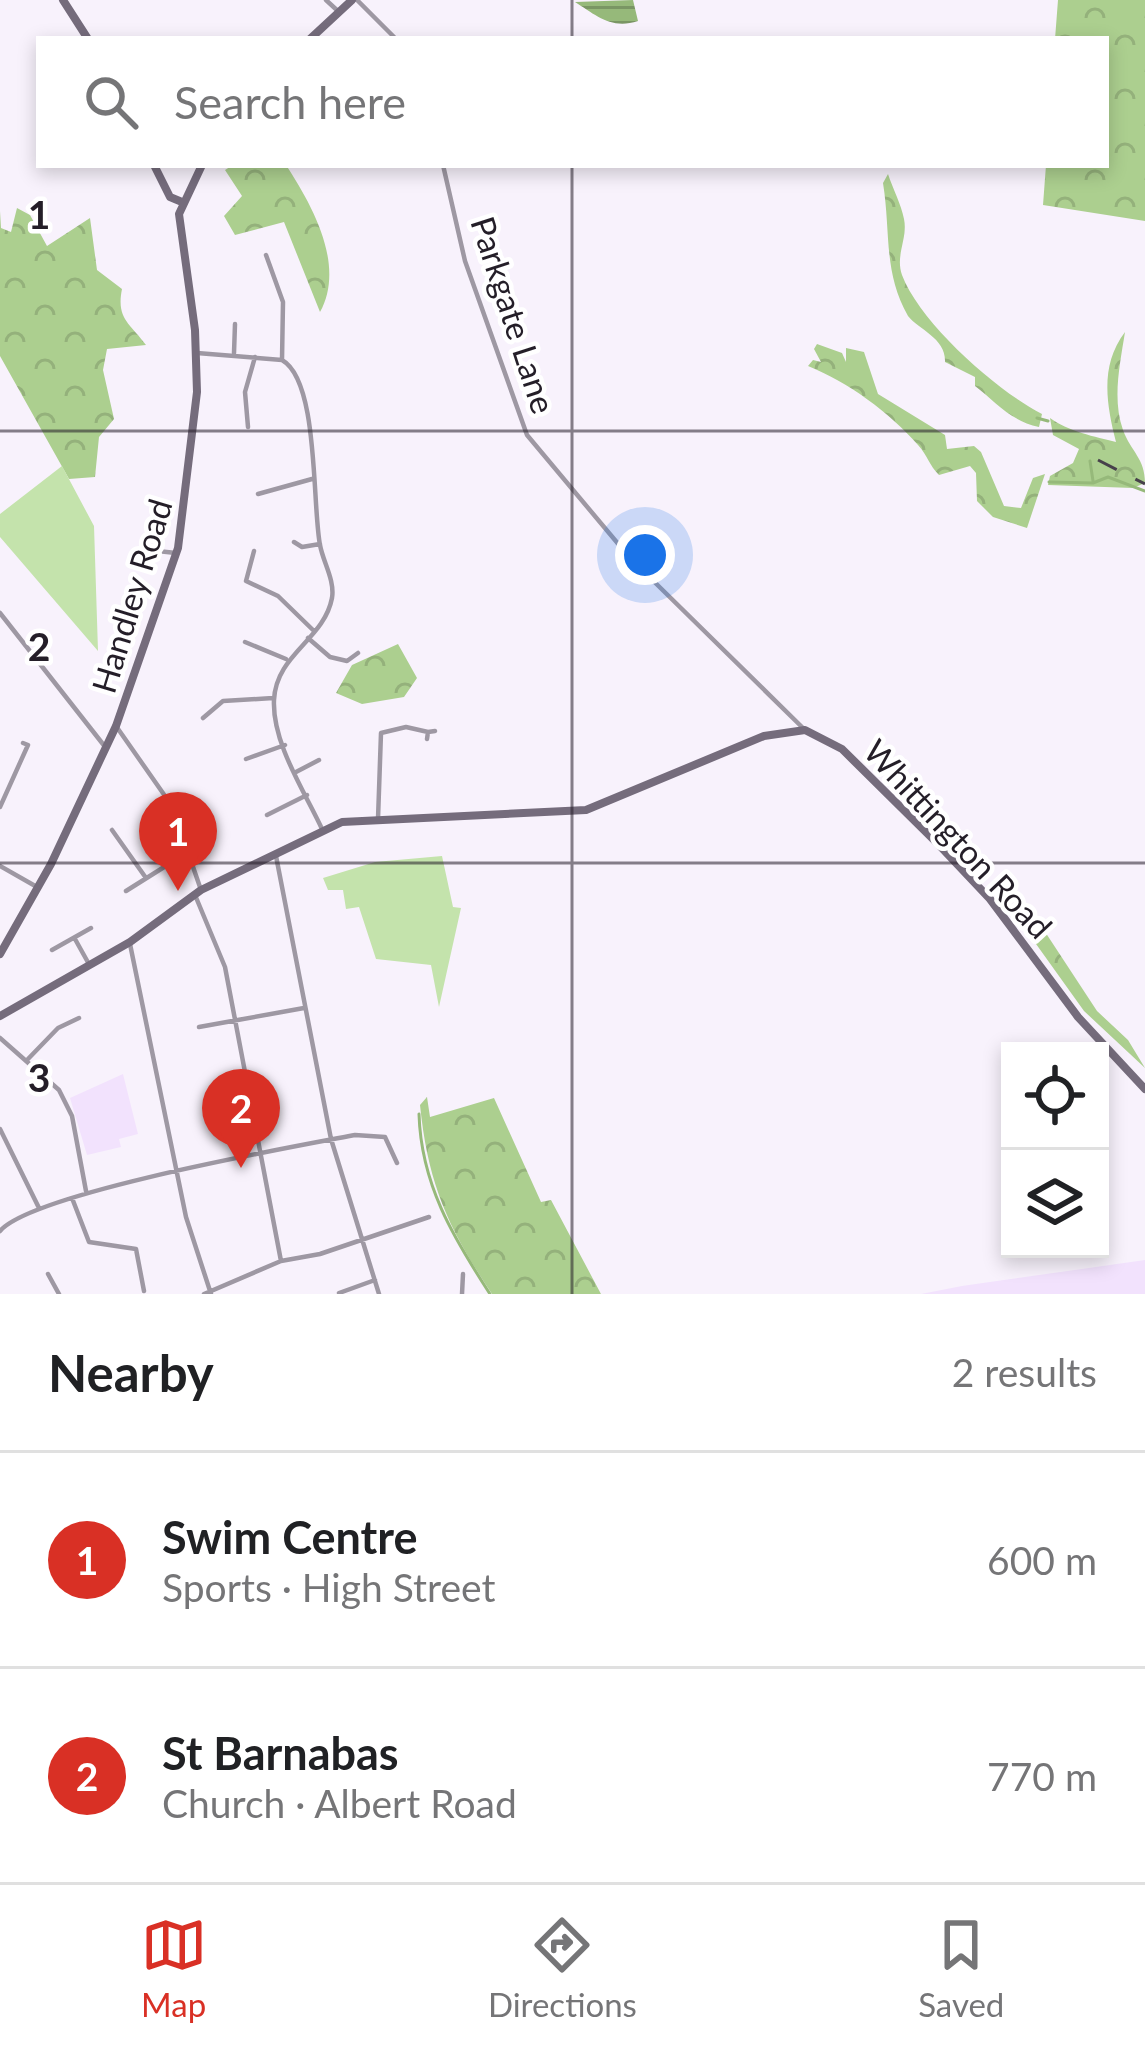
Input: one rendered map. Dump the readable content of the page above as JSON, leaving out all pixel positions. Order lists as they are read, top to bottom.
{
  "streets": {
    "street": ["Parkgate Lane", "Handley Road", "Whittington Road"]
  },
  "crossings": [
    ["Parkgate Lane", "Whittington Road"]
  ],
  "page": {
    "search": "Search here",
    "pins": ["1", "2"],
    "heading": ["Nearby", "2 results"],
    "list": [
      {
        "mark": "1",
        "name": "Swim Centre",
        "note": "Sports · High Street",
        "value": "600 m"
      },
      {
        "mark": "2",
        "name": "St Barnabas",
        "note": "Church · Albert Road",
        "value": "770 m"
      }
    ],
    "nav": ["Map", "Directions", "Saved"]
  },
  "grid": {
    "rows": ["1", "2", "3"]
  }
}
